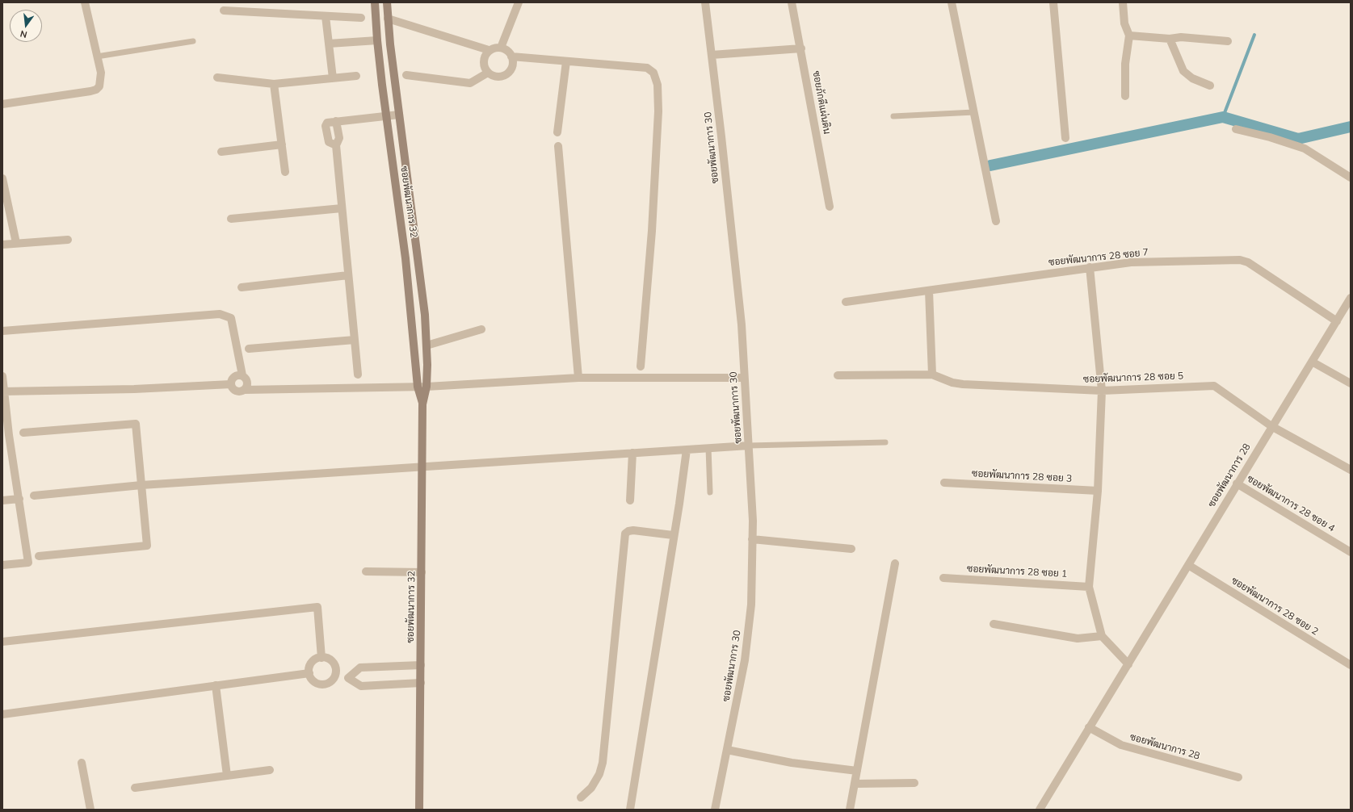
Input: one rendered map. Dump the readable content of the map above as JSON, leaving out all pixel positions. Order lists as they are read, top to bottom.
{
  "streets": {
    "street": [
      "ซอยภักดีแผ่นดิน",
      "ซอยพัฒนาการ 30",
      "ซอยพัฒนาการ 32",
      "ซอยพัฒนาการ 28 ซอย 7",
      "ซอยพัฒนาการ 28 ซอย 5",
      "ซอยพัฒนาการ 28",
      "ซอยพัฒนาการ 28 ซอย 3",
      "ซอยพัฒนาการ 28 ซอย 4",
      "ซอยพัฒนาการ 28 ซอย 1",
      "ซอยพัฒนาการ 28 ซอย 2"
    ]
  },
  "crossings": [
    ["ซอยพัฒนาการ 28 ซอย 7", "ซอยพัฒนาการ 28"],
    ["ซอยพัฒนาการ 28 ซอย 5", "ซอยพัฒนาการ 28"],
    ["ซอยพัฒนาการ 28", "ซอยพัฒนาการ 28 ซอย 4"],
    ["ซอยพัฒนาการ 28", "ซอยพัฒนาการ 28 ซอย 2"]
  ],
  "north": "bottom"
}
